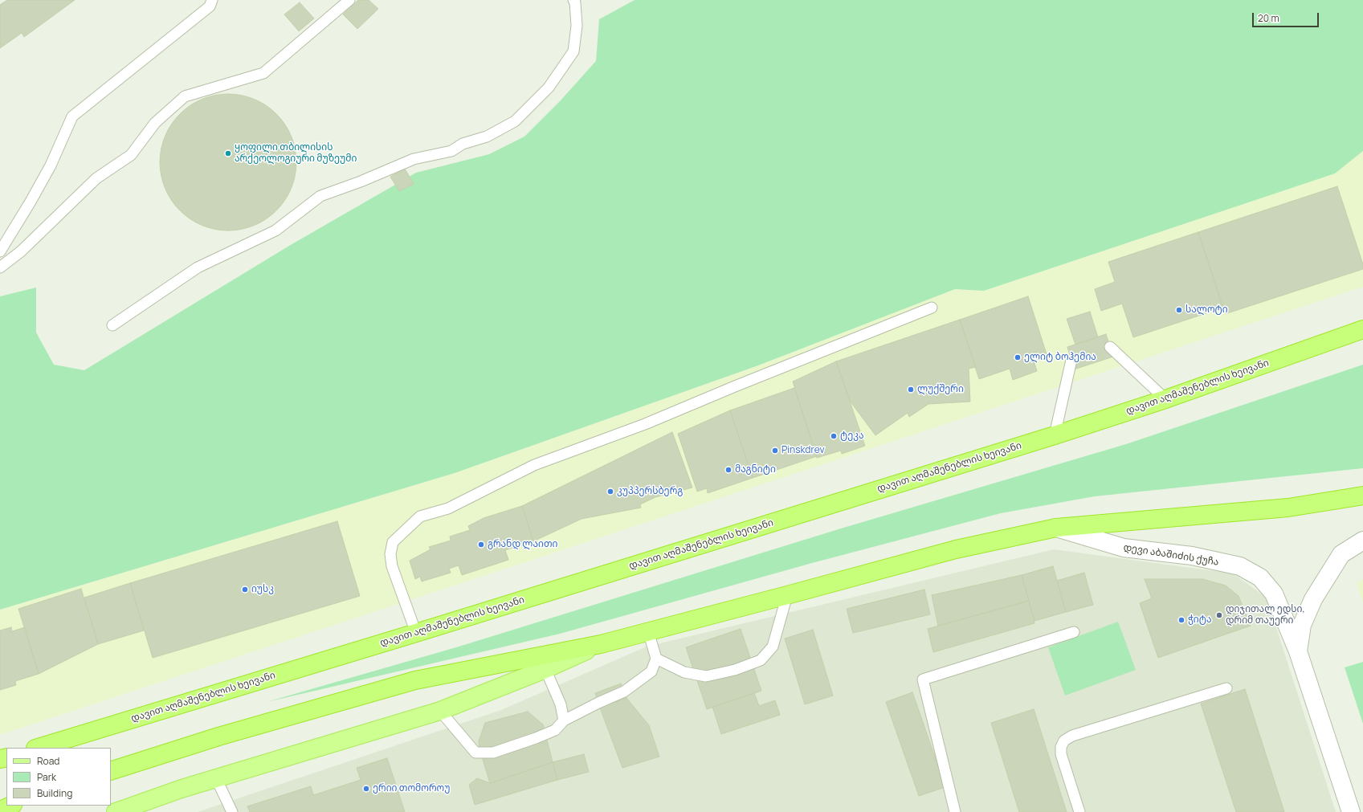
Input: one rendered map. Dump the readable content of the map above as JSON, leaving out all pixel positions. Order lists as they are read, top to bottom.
{
  "streets": {
    "highway": ["დავით აღმაშენებლის ხეივანი"],
    "street": ["დევი აბაშიძის ქუჩა"]
  },
  "places": [
    "ყოფილი თბილისის არქეოლოგიური მუზეუმი",
    "სალოტი",
    "ელიტ ბოჰემია",
    "ლუქშერი",
    "ტეკა",
    "Pinskdrev",
    "მაგნიტი",
    "კუპპერსბერგ",
    "გრანდ ლაითი",
    "იუსკ",
    "დიჯითალ ედსი, დრიმ თაუერი",
    "ჭიტა",
    "ერიი თომოროუ"
  ],
  "legend": ["Road", "Park", "Building"],
  "scale_bar": "20 m"
}
